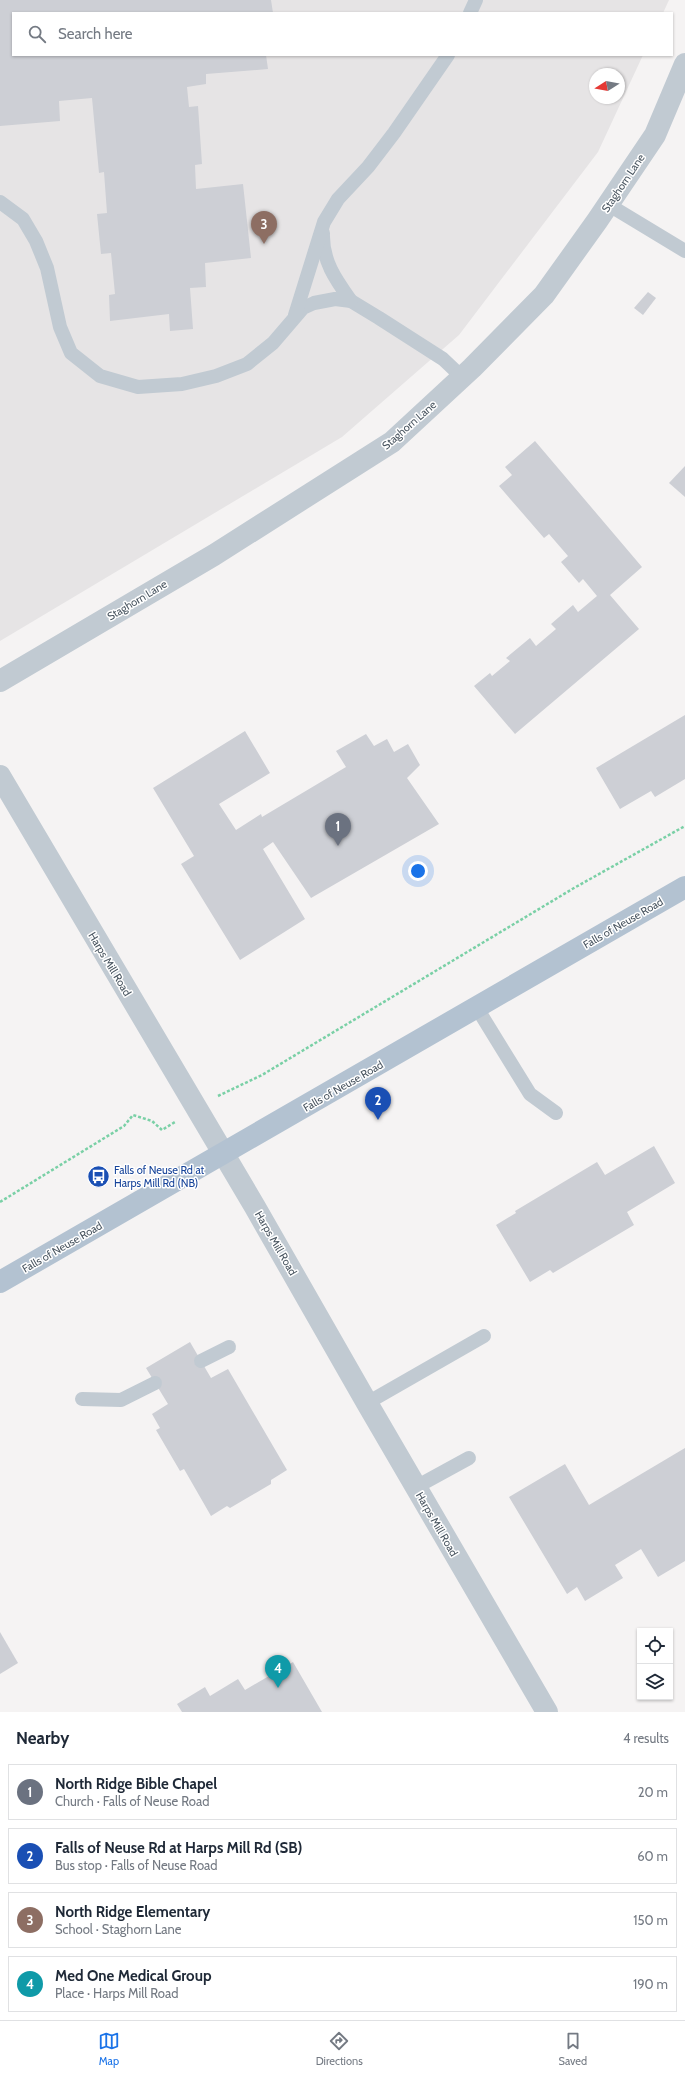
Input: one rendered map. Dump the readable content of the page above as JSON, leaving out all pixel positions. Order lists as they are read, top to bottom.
{
  "streets": {
    "main road": ["Falls of Neuse Road"],
    "street": ["Staghorn Lane", "Harps Mill Road"]
  },
  "crossings": [
    ["Falls of Neuse Road", "Harps Mill Road"]
  ],
  "places": {
    "bus stop": ["Falls of Neuse Rd at Harps Mill Rd (NB)"]
  },
  "north": "left",
  "page": {
    "search": "Search here",
    "pins": [
      "3",
      "1",
      "2",
      "4"
    ],
    "heading": ["Nearby", "4 results"],
    "list": [
      {
        "mark": "1",
        "name": "North Ridge Bible Chapel",
        "note": "Church · Falls of Neuse Road",
        "value": "20 m"
      },
      {
        "mark": "2",
        "name": "Falls of Neuse Rd at Harps Mill Rd (SB)",
        "note": "Bus stop · Falls of Neuse Road",
        "value": "60 m"
      },
      {
        "mark": "3",
        "name": "North Ridge Elementary",
        "note": "School · Staghorn Lane",
        "value": "150 m"
      },
      {
        "mark": "4",
        "name": "Med One Medical Group",
        "note": "Place · Harps Mill Road",
        "value": "190 m"
      }
    ],
    "nav": ["Map", "Directions", "Saved"]
  }
}
